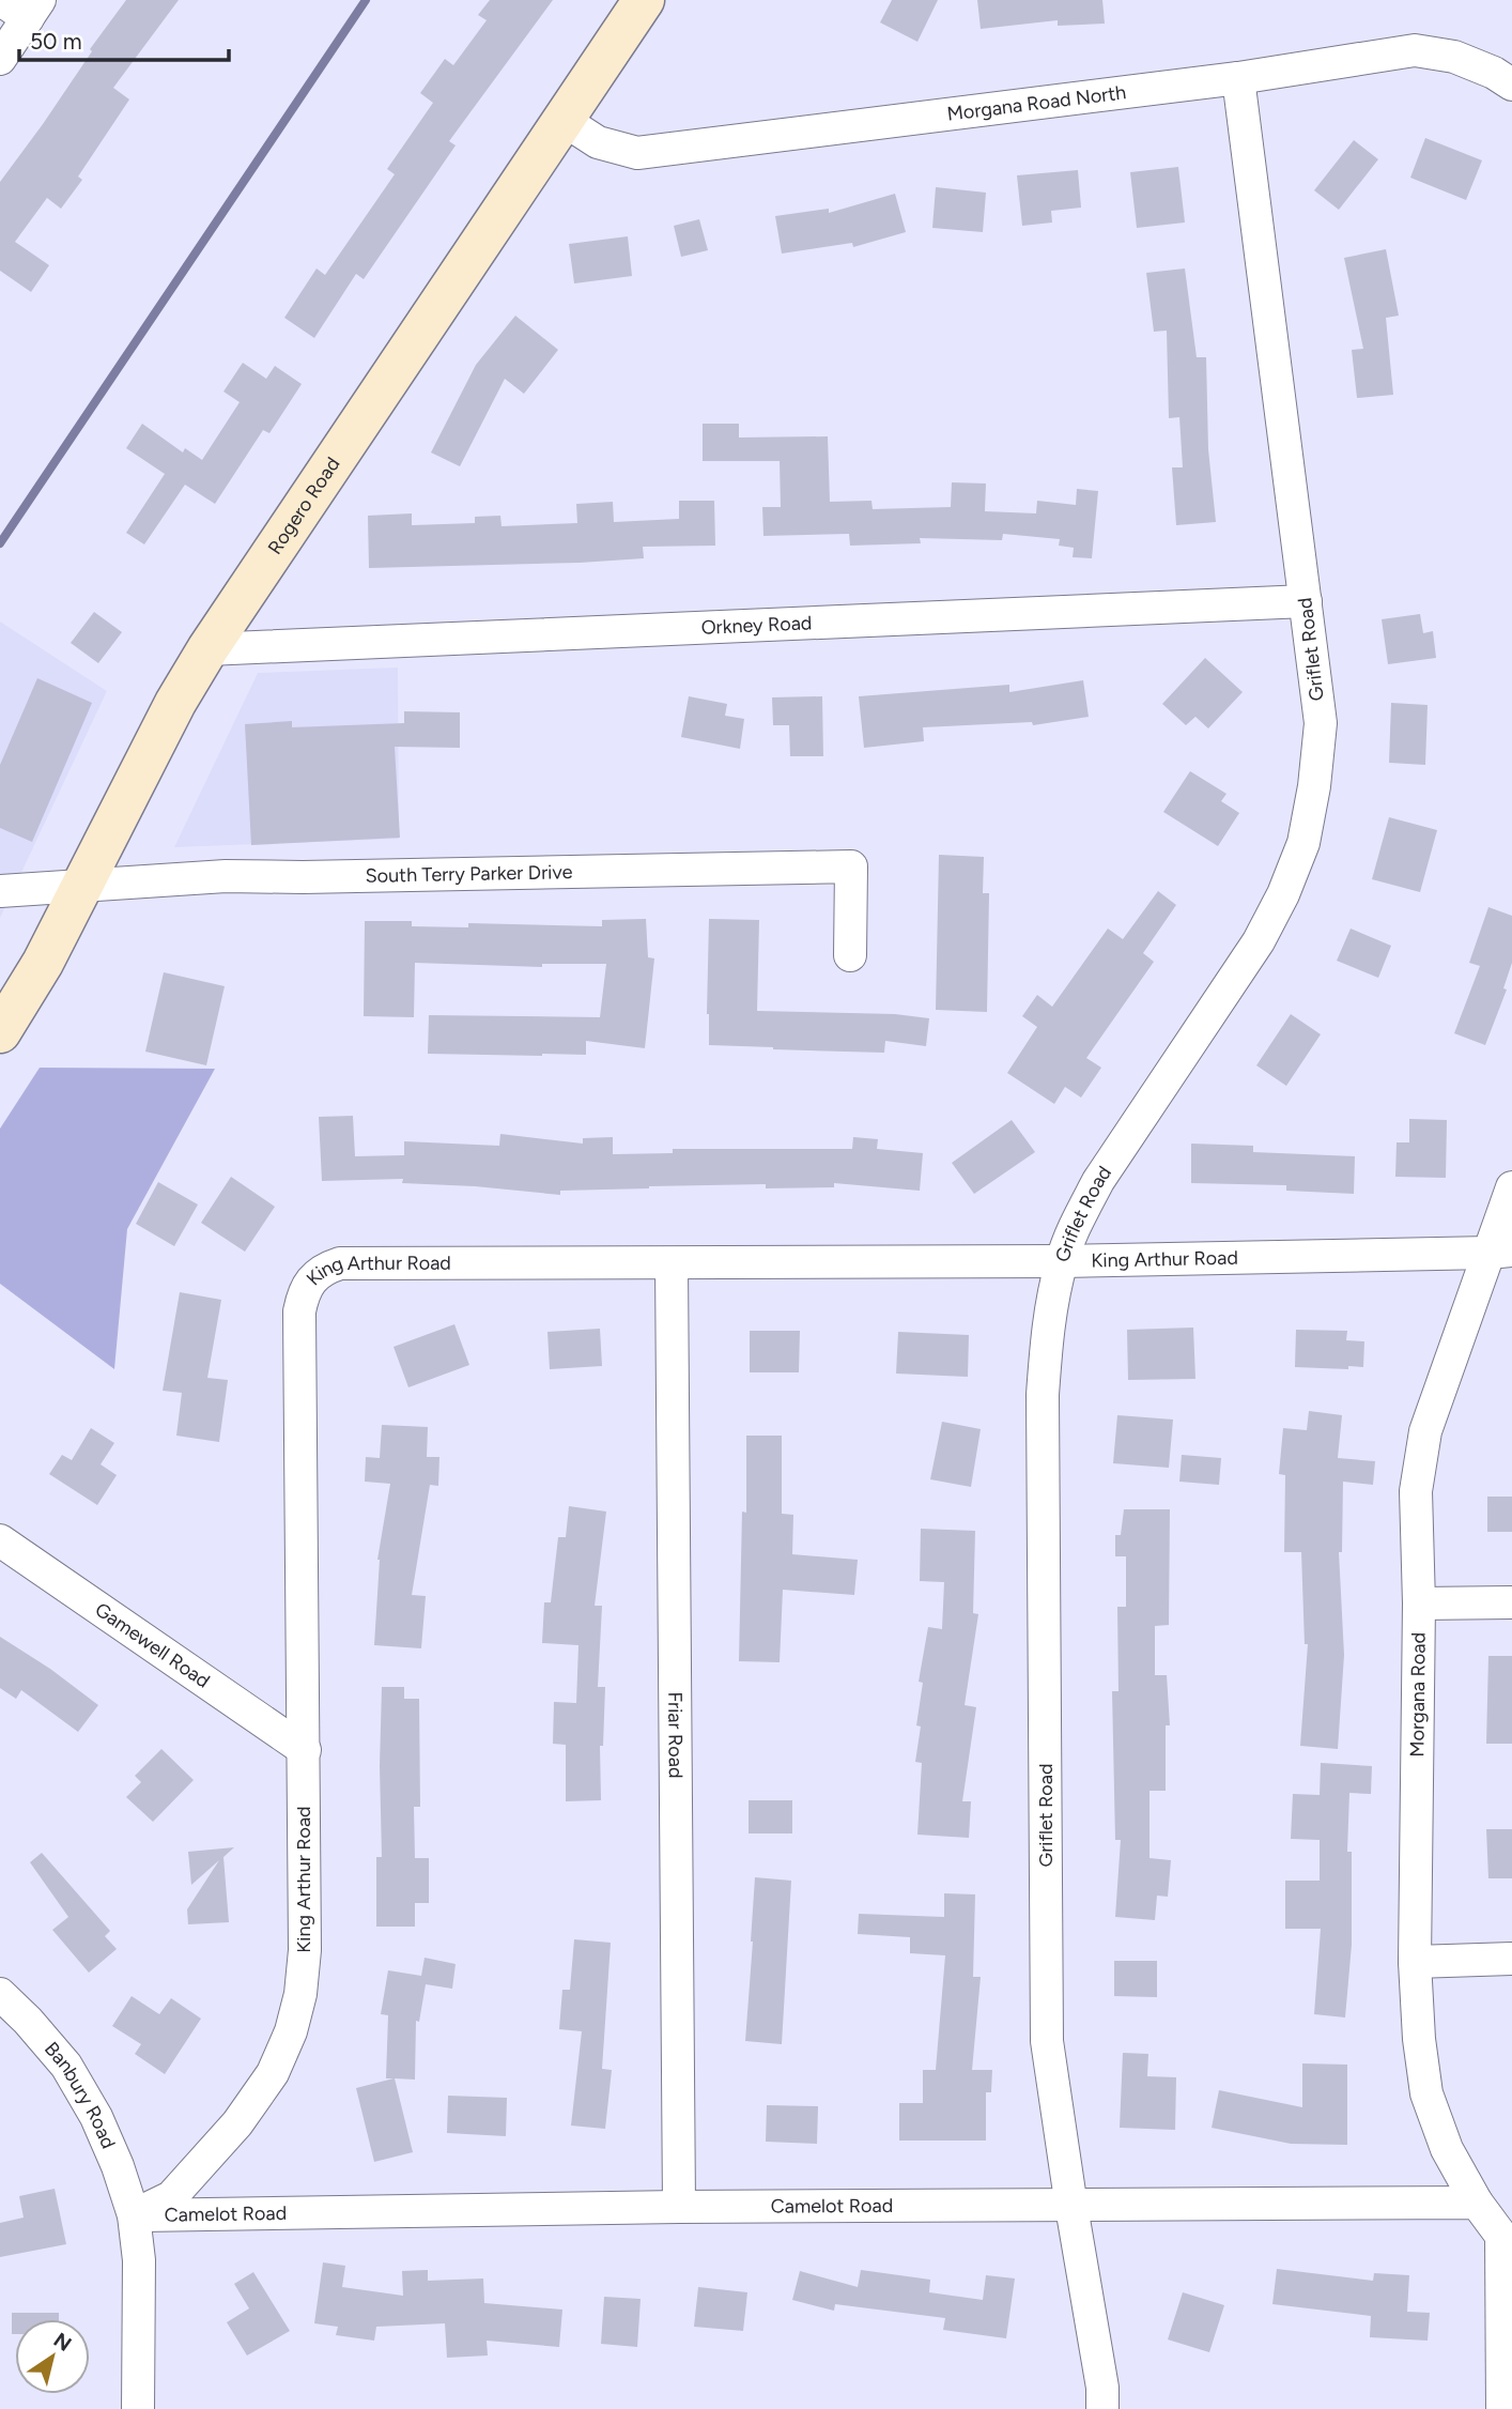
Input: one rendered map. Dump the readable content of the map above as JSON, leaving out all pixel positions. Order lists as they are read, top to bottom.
{
  "streets": {
    "main road": ["Rogero Road"],
    "street": [
      "Morgana Road North",
      "Orkney Road",
      "Griflet Road",
      "South Terry Parker Drive",
      "King Arthur Road",
      "Gamewell Road",
      "Morgana Road",
      "Friar Road",
      "Banbury Road",
      "Camelot Road"
    ]
  },
  "crossings": [
    ["Morgana Road North", "Rogero Road"],
    ["Morgana Road North", "Griflet Road"],
    ["Rogero Road", "Orkney Road"],
    ["Rogero Road", "South Terry Parker Drive"],
    ["Orkney Road", "Griflet Road"],
    ["Griflet Road", "King Arthur Road"],
    ["Griflet Road", "Camelot Road"],
    ["King Arthur Road", "Gamewell Road"],
    ["King Arthur Road", "Morgana Road"],
    ["King Arthur Road", "Friar Road"],
    ["King Arthur Road", "Banbury Road"],
    ["King Arthur Road", "Camelot Road"],
    ["Morgana Road", "Camelot Road"],
    ["Friar Road", "Camelot Road"],
    ["Banbury Road", "Camelot Road"]
  ],
  "scale_bar": "50 m",
  "north": "top right"
}
